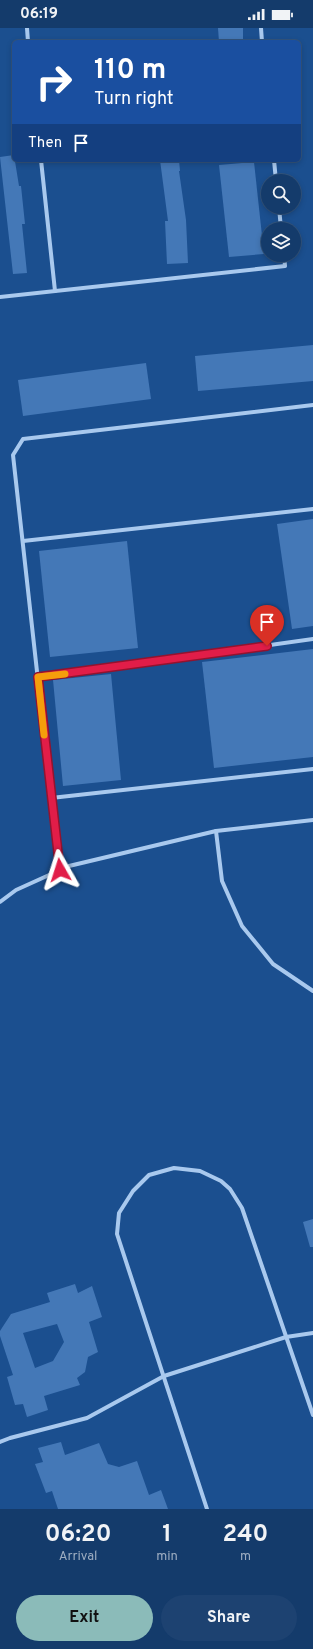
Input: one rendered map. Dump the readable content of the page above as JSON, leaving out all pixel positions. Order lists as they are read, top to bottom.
{
  "page": {
    "status": "06:19",
    "turn": ["110 m", "Turn right"],
    "then": "Then",
    "eta": [
      "06:20",
      "Arrival",
      "1",
      "min",
      "240",
      "m"
    ],
    "buttons": ["Exit", "Share"]
  }
}
